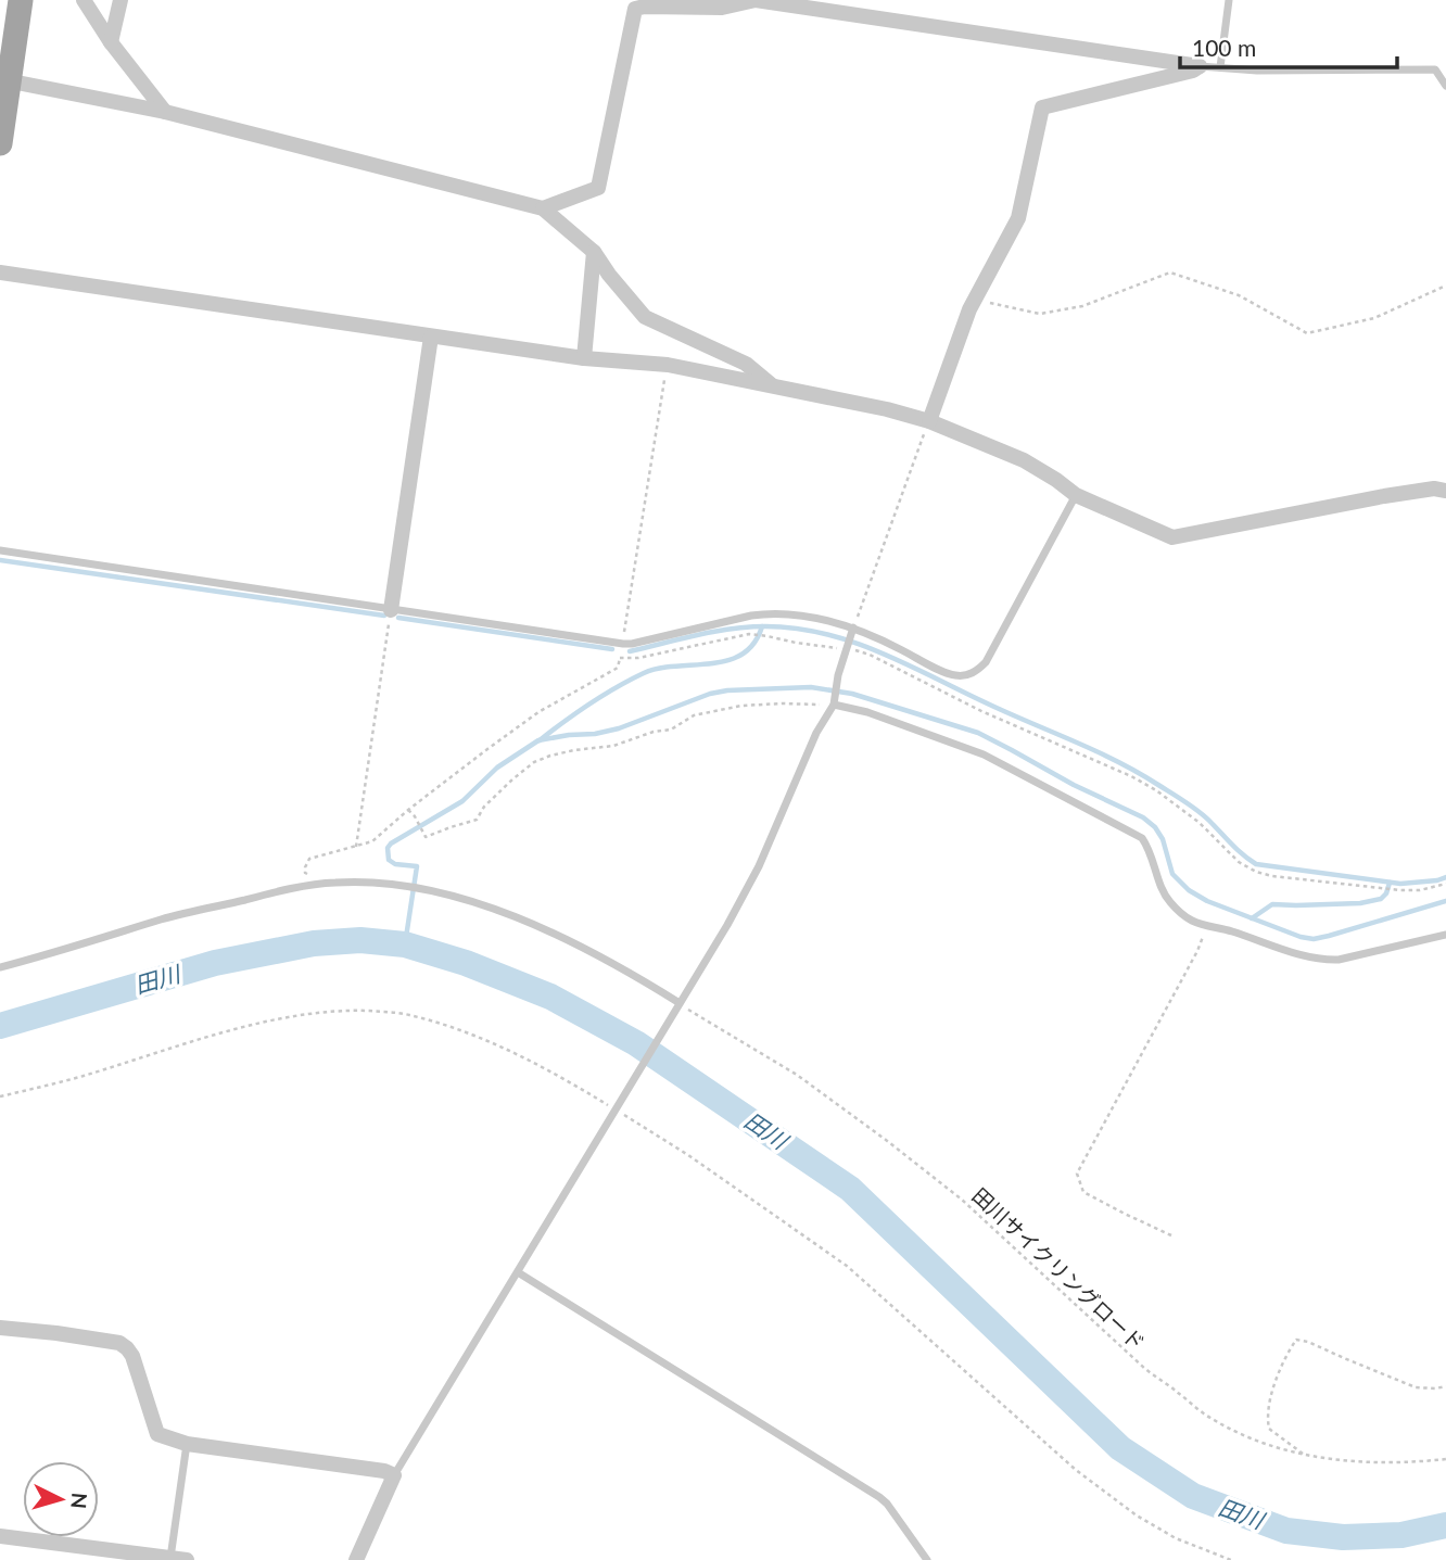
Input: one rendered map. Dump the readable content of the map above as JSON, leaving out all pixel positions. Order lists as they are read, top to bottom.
{
  "streets": {
    "path": ["田川サイクリングロード"]
  },
  "water": ["田川"],
  "scale_bar": "100 m",
  "north": "right"
}
